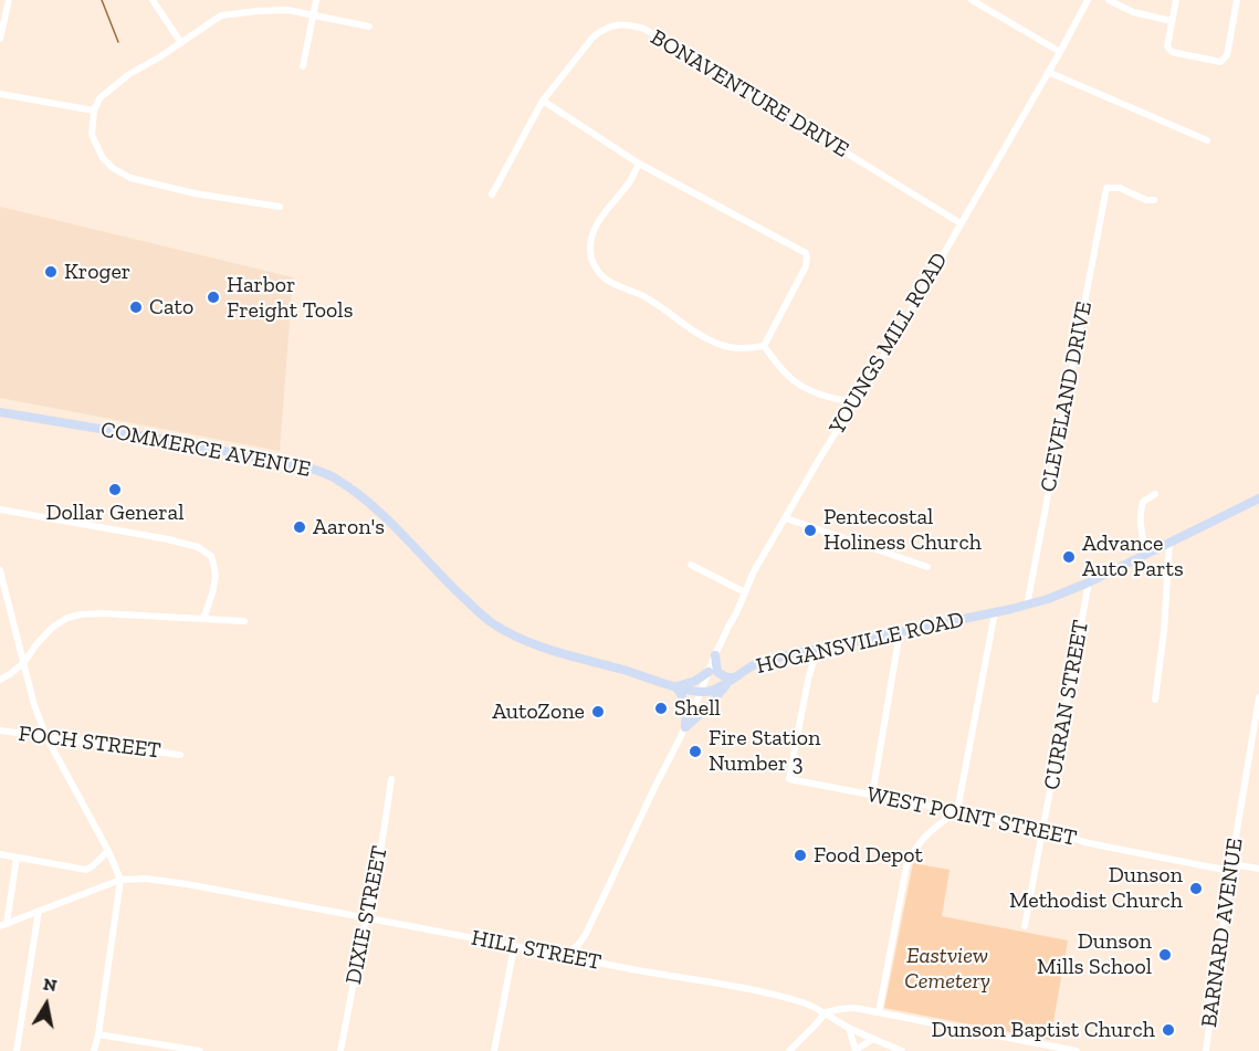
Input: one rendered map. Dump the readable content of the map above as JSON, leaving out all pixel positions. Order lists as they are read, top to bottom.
{
  "streets": {
    "main road": ["COMMERCE AVENUE", "HOGANSVILLE ROAD"],
    "street": [
      "BONAVENTURE DRIVE",
      "YOUNGS MILL ROAD",
      "CLEVELAND DRIVE",
      "CURRAN STREET",
      "FOCH STREET",
      "WEST POINT STREET",
      "DIXIE STREET",
      "BARNARD AVENUE",
      "HILL STREET"
    ]
  },
  "crossings": [
    ["BONAVENTURE DRIVE", "YOUNGS MILL ROAD"],
    ["YOUNGS MILL ROAD", "COMMERCE AVENUE"],
    ["YOUNGS MILL ROAD", "HOGANSVILLE ROAD"],
    ["CLEVELAND DRIVE", "HOGANSVILLE ROAD"],
    ["COMMERCE AVENUE", "HOGANSVILLE ROAD"],
    ["HOGANSVILLE ROAD", "CURRAN STREET"],
    ["HOGANSVILLE ROAD", "WEST POINT STREET"],
    ["CURRAN STREET", "WEST POINT STREET"],
    ["WEST POINT STREET", "BARNARD AVENUE"],
    ["DIXIE STREET", "HILL STREET"]
  ],
  "parks": ["Eastview Cemetery"],
  "places": [
    "Kroger",
    "Harbor Freight Tools",
    "Cato",
    "Dollar General",
    "Aaron's",
    "Pentecostal Holiness Church",
    "Advance Auto Parts",
    "Shell",
    "AutoZone",
    "Fire Station Number 3",
    "Food Depot",
    "Dunson Methodist Church",
    "Dunson Mills School",
    "Dunson Baptist Church"
  ],
  "north": "top"
}
